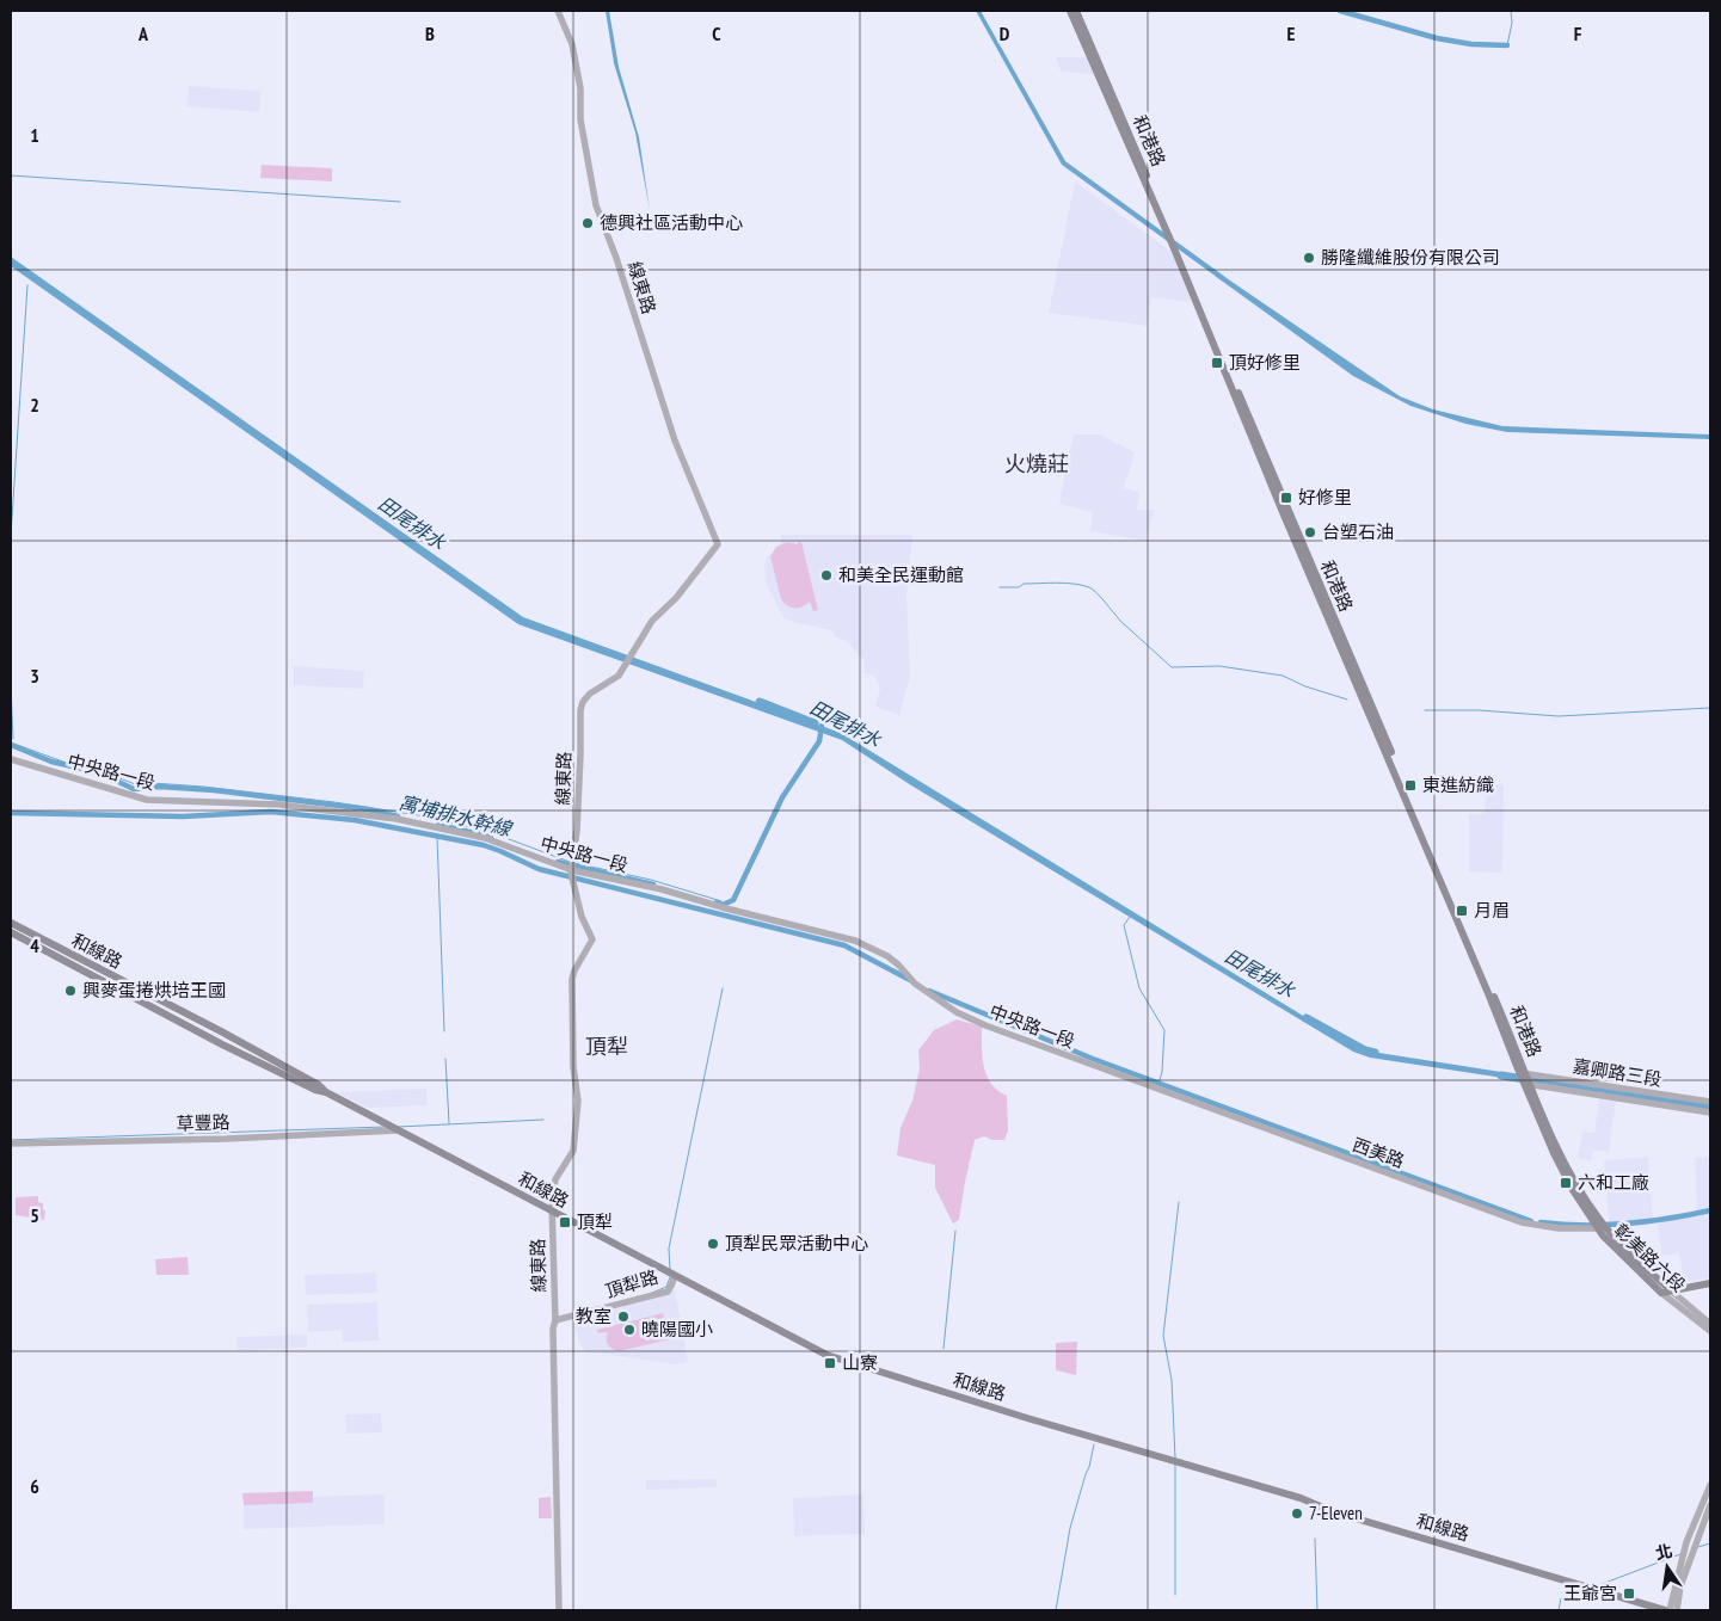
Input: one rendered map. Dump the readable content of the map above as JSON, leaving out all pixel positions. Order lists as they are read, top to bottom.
{
  "streets": {
    "main road": ["和港路", "和線路", "彰美路六段"],
    "street": [
      "線東路",
      "中央路一段",
      "嘉卿路三段",
      "草豐路",
      "西美路",
      "頂犁路"
    ]
  },
  "crossings": [
    ["和港路", "嘉卿路三段"],
    ["和港路", "西美路"],
    ["和港路", "彰美路六段"],
    ["線東路", "中央路一段"],
    ["線東路", "和線路"],
    ["線東路", "頂犁路"],
    ["中央路一段", "西美路"],
    ["和線路", "草豐路"],
    ["和線路", "頂犁路"],
    ["西美路", "彰美路六段"]
  ],
  "districts": ["火燒莊", "頂犁"],
  "water": ["田尾排水", "寓埔排水幹線"],
  "places": {
    "other": [
      "德興社區活動中心",
      "勝隆纖維股份有限公司",
      "台塑石油",
      "和美全民運動館",
      "興麥蛋捲烘培王國",
      "頂犁民眾活動中心",
      "教室",
      "曉陽國小",
      "7-Eleven"
    ],
    "transit": [
      "頂好修里",
      "好修里",
      "東進紡織",
      "月眉",
      "六和工廠",
      "頂犁",
      "山寮",
      "王爺宮"
    ]
  },
  "north": "top",
  "grid": {
    "columns": [
      "A",
      "B",
      "C",
      "D",
      "E",
      "F"
    ],
    "rows": [
      "1",
      "2",
      "3",
      "4",
      "5",
      "6"
    ]
  }
}
